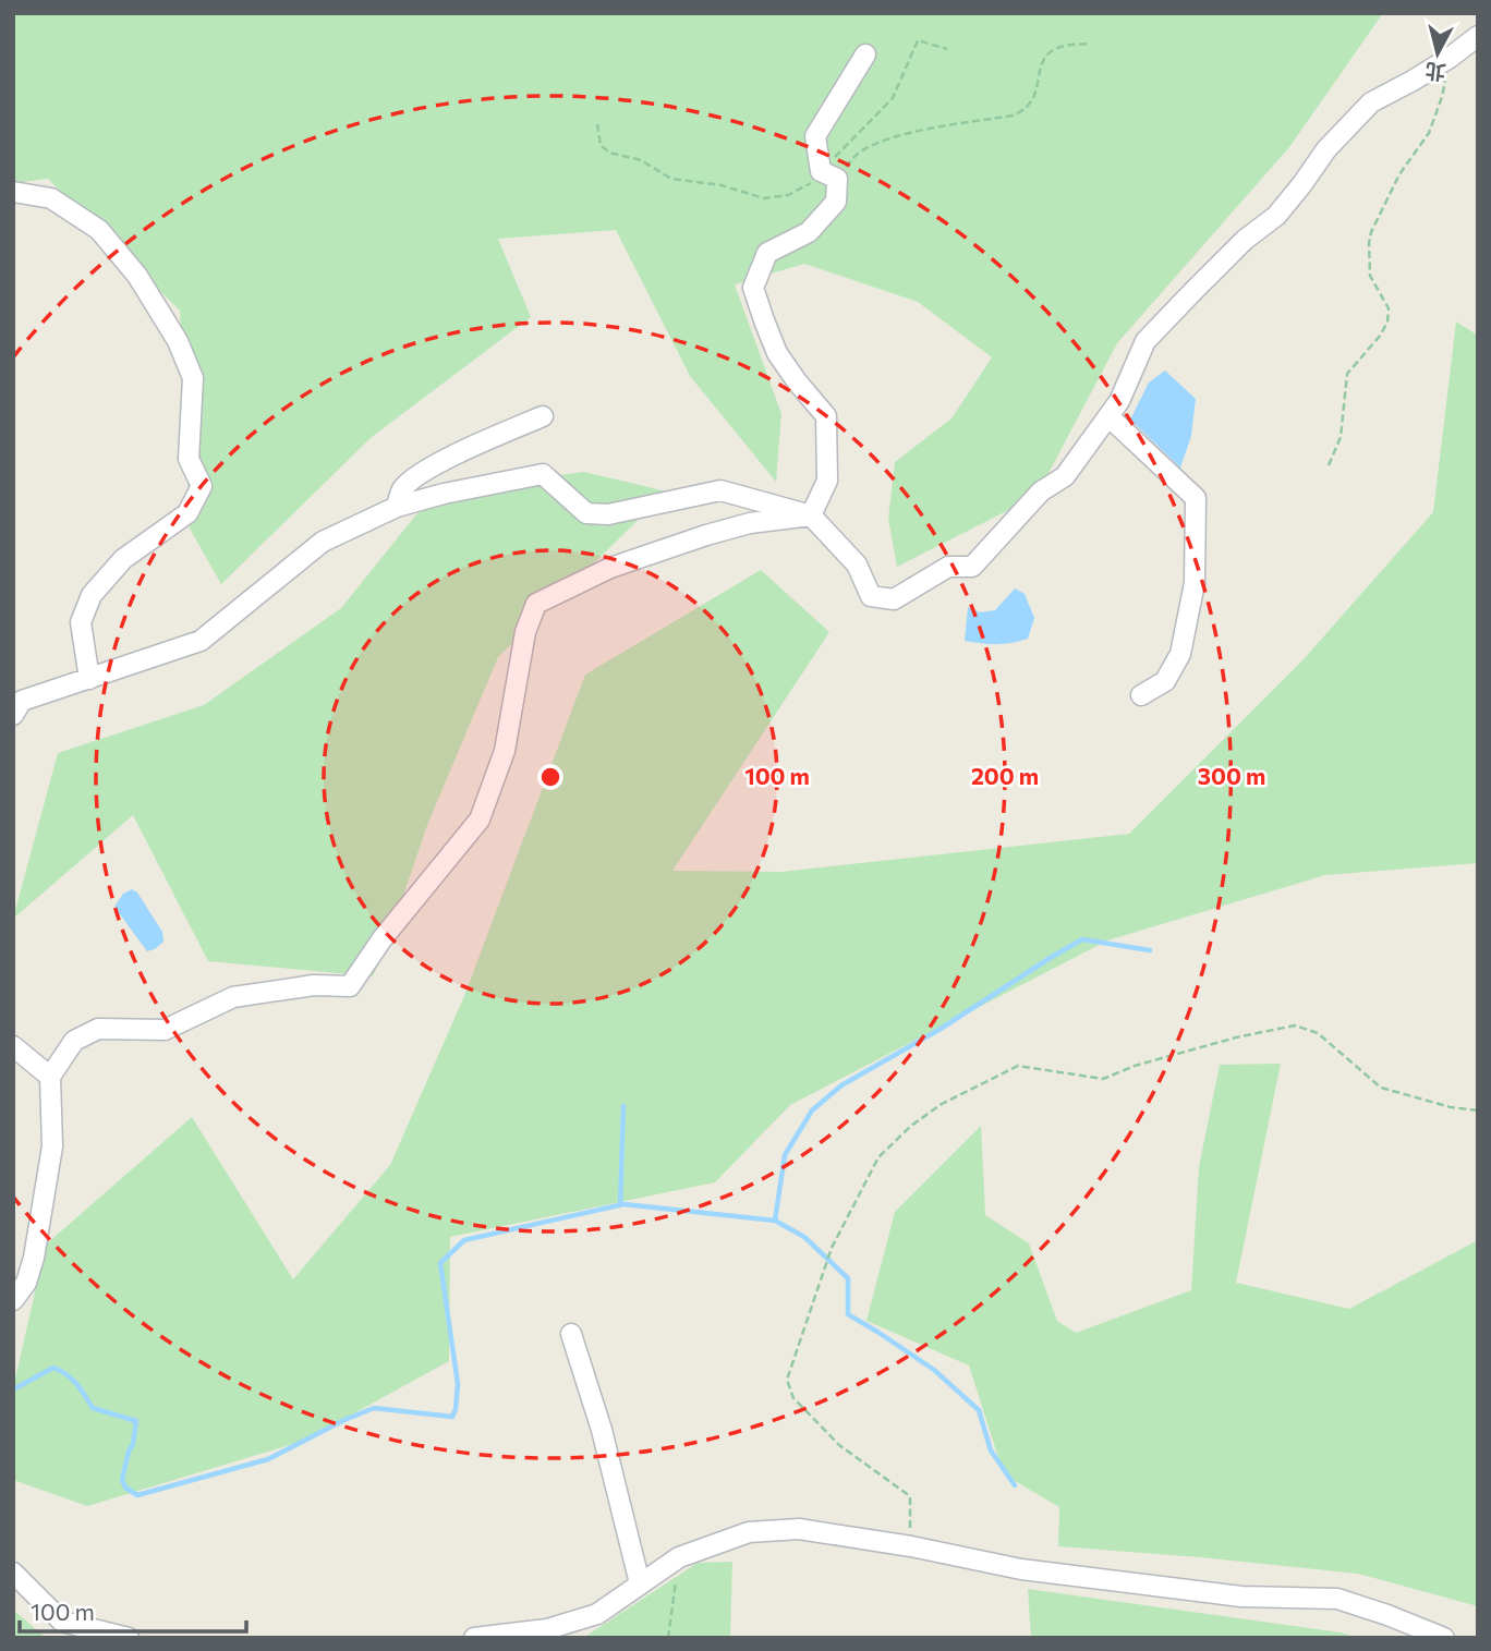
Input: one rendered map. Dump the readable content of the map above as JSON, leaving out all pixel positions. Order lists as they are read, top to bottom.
{
  "scale_bar": "100 m",
  "north": "bottom",
  "rings": ["100 m", "200 m", "300 m"]
}
